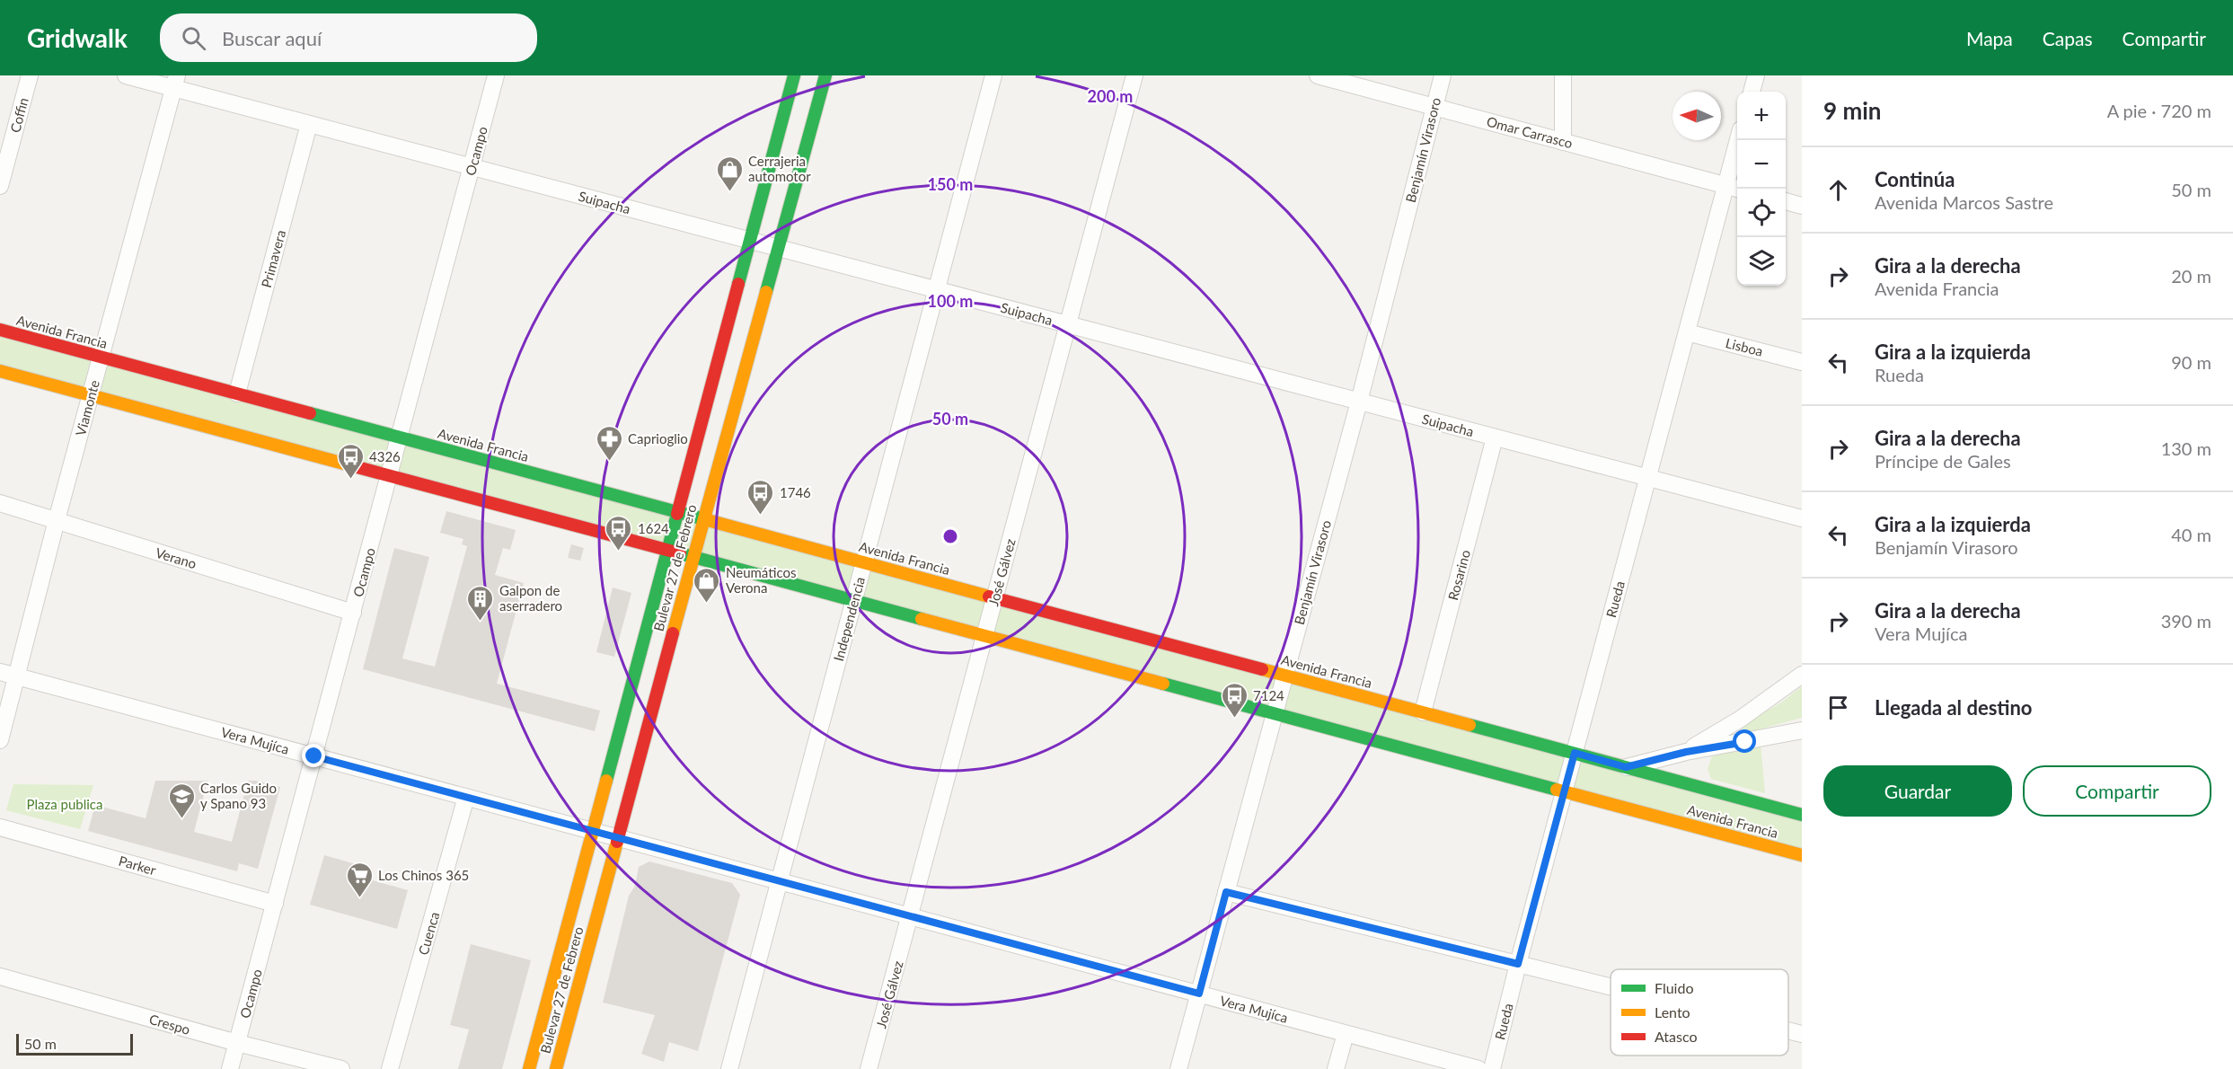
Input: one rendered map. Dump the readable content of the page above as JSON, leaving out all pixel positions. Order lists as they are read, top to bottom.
{
  "streets": {
    "main road": ["Avenida Francia", "Bulevar 27 de Febrero"],
    "street": [
      "Coffin",
      "Omar Carrasco",
      "Benjamín Virasoro",
      "Ocampo",
      "Suipacha",
      "Primavera",
      "Lisboa",
      "Viamonte",
      "Verano",
      "José Gálvez",
      "Rosarino",
      "Rueda",
      "Independencia",
      "Vera Mujíca",
      "Parker",
      "Cuenca",
      "Crespo"
    ]
  },
  "crossings": [
    ["Omar Carrasco", "Benjamín Virasoro"],
    ["Omar Carrasco", "Rueda"],
    ["Benjamín Virasoro", "Suipacha"],
    ["Benjamín Virasoro", "Avenida Francia"],
    ["Benjamín Virasoro", "Vera Mujíca"],
    ["Ocampo", "Suipacha"],
    ["Ocampo", "Avenida Francia"],
    ["Ocampo", "Verano"],
    ["Ocampo", "Vera Mujíca"],
    ["Ocampo", "Parker"],
    ["Ocampo", "Crespo"],
    ["Suipacha", "Primavera"],
    ["Suipacha", "Viamonte"],
    ["Suipacha", "Bulevar 27 de Febrero"],
    ["Suipacha", "José Gálvez"],
    ["Suipacha", "Rosarino"],
    ["Suipacha", "Rueda"],
    ["Suipacha", "Independencia"],
    ["Primavera", "Avenida Francia"],
    ["Avenida Francia", "Viamonte"],
    ["Avenida Francia", "Bulevar 27 de Febrero"],
    ["Avenida Francia", "José Gálvez"],
    ["Avenida Francia", "Rosarino"],
    ["Avenida Francia", "Rueda"],
    ["Avenida Francia", "Independencia"],
    ["Lisboa", "Rueda"],
    ["Viamonte", "Verano"],
    ["Viamonte", "Vera Mujíca"],
    ["Bulevar 27 de Febrero", "Vera Mujíca"],
    ["José Gálvez", "Vera Mujíca"],
    ["Independencia", "Vera Mujíca"],
    ["Vera Mujíca", "Cuenca"]
  ],
  "parks": ["Plaza publica"],
  "places": {
    "shop": ["Cerrajeria automotor", "Neumáticos Verona"],
    "pharmacy": ["Caprioglio"],
    "bus stop": [
      "4326",
      "1746",
      "1624",
      "7124"
    ],
    "building": ["Galpon de aserradero"],
    "school or university": ["Carlos Guido y Spano 93"],
    "supermarket": ["Los Chinos 365"]
  },
  "legend": ["Fluido", "Lento", "Atasco"],
  "scale_bar": "50 m",
  "north": "left",
  "page": {
    "header": "Gridwalk",
    "search": "Buscar aquí",
    "nav": ["Mapa", "Capas", "Compartir"],
    "heading": ["9 min", "A pie · 720 m"],
    "map_buttons": ["+", "−"],
    "list": [
      ["Continúa", "Avenida Marcos Sastre", "50 m"],
      ["Gira a la derecha", "Avenida Francia", "20 m"],
      ["Gira a la izquierda", "Rueda", "90 m"],
      ["Gira a la derecha", "Príncipe de Gales", "130 m"],
      ["Gira a la izquierda", "Benjamín Virasoro", "40 m"],
      ["Gira a la derecha", "Vera Mujíca", "390 m"],
      "Llegada al destino"
    ],
    "buttons": ["Guardar", "Compartir"],
    "scale": "50 m"
  },
  "rings": [
    "200 m",
    "150 m",
    "100 m",
    "50 m"
  ]
}
